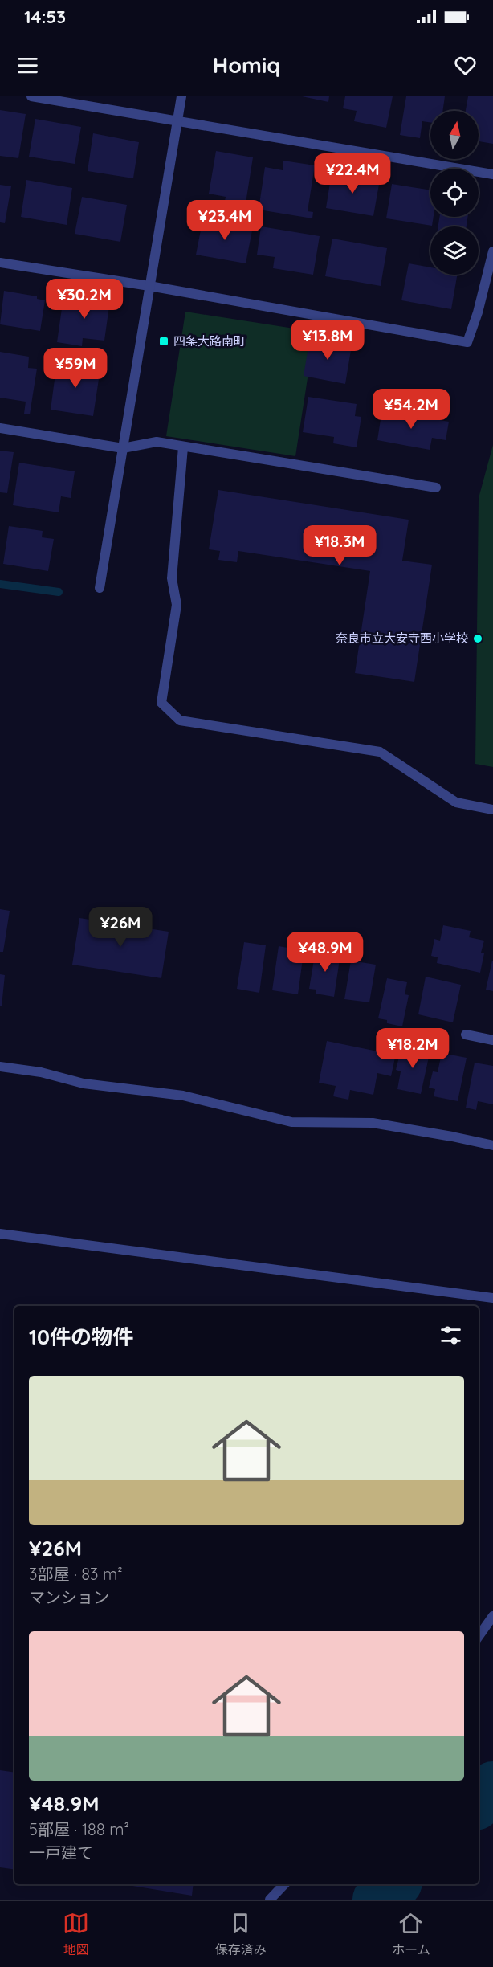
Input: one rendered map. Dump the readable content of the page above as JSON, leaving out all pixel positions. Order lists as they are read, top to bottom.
{
  "places": {
    "transit": ["四条大路南町"],
    "other": ["奈良市立大安寺西小学校"]
  },
  "north": "top",
  "page": {
    "status": "14:53",
    "header": "Homiq",
    "price": [
      "¥22.4M",
      "¥23.4M",
      "¥30.2M",
      "¥13.8M",
      "¥59M",
      "¥54.2M",
      "¥18.3M",
      "¥26M",
      "¥48.9M",
      "¥18.2M"
    ],
    "heading": "10件の物件",
    "list": [
      {
        "name": "¥26M",
        "note": "3部屋 · 83 m² · マンション"
      },
      {
        "name": "¥48.9M",
        "note": "5部屋 · 188 m² · 一戸建て"
      }
    ],
    "tabs": ["地図", "保存済み", "ホーム"]
  }
}
